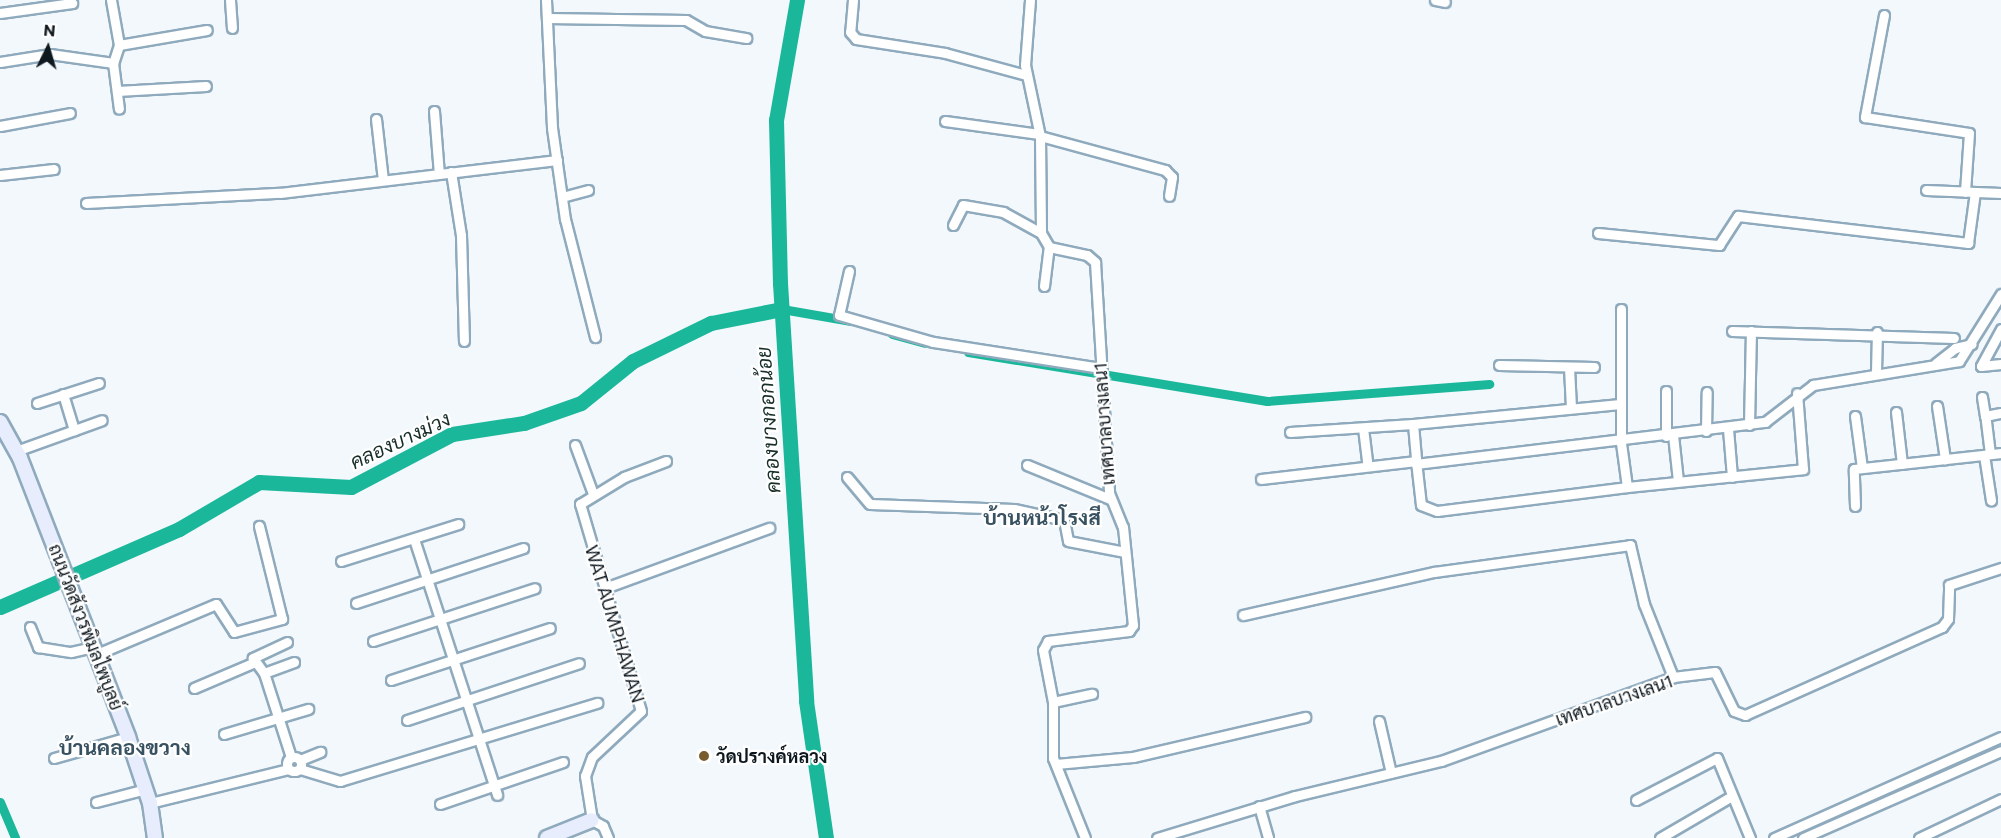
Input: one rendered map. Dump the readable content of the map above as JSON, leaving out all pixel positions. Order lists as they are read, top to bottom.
{
  "streets": {
    "street": ["เทศบาลบางเลน1", "WAT AUMPHAWAN", "ถนนวัดสังวรพิมลไพบูลย์"]
  },
  "districts": ["บ้านหน้าโรงสี", "บ้านคลองขวาง"],
  "water": ["คลองบางกอกน้อย", "คลองบางม่วง"],
  "places": ["วัดปรางค์หลวง"],
  "north": "top"
}
